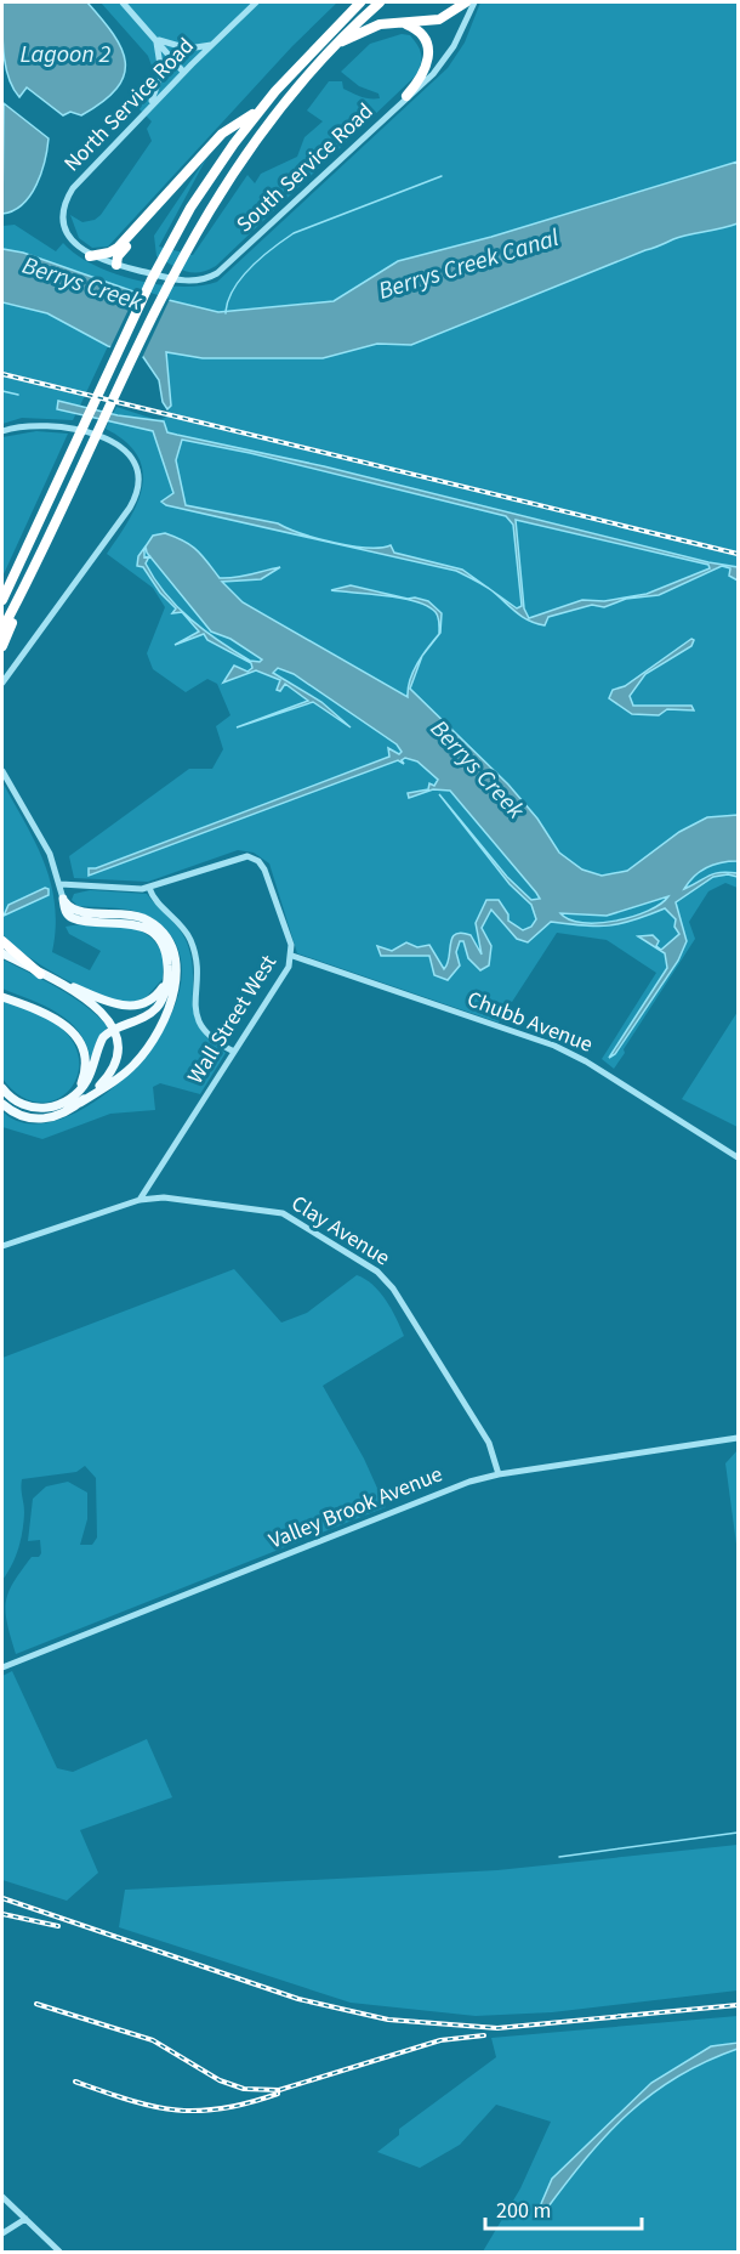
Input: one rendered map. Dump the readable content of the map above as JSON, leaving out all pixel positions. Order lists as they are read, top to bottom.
{
  "streets": {
    "street": [
      "North Service Road",
      "South Service Road",
      "Wall Street West",
      "Chubb Avenue",
      "Clay Avenue",
      "Valley Brook Avenue"
    ]
  },
  "crossings": [
    ["Wall Street West", "Chubb Avenue"],
    ["Wall Street West", "Clay Avenue"],
    ["Clay Avenue", "Valley Brook Avenue"]
  ],
  "water": ["Lagoon 2", "Berrys Creek Canal", "Berrys Creek"],
  "scale_bar": "200 m"
}
